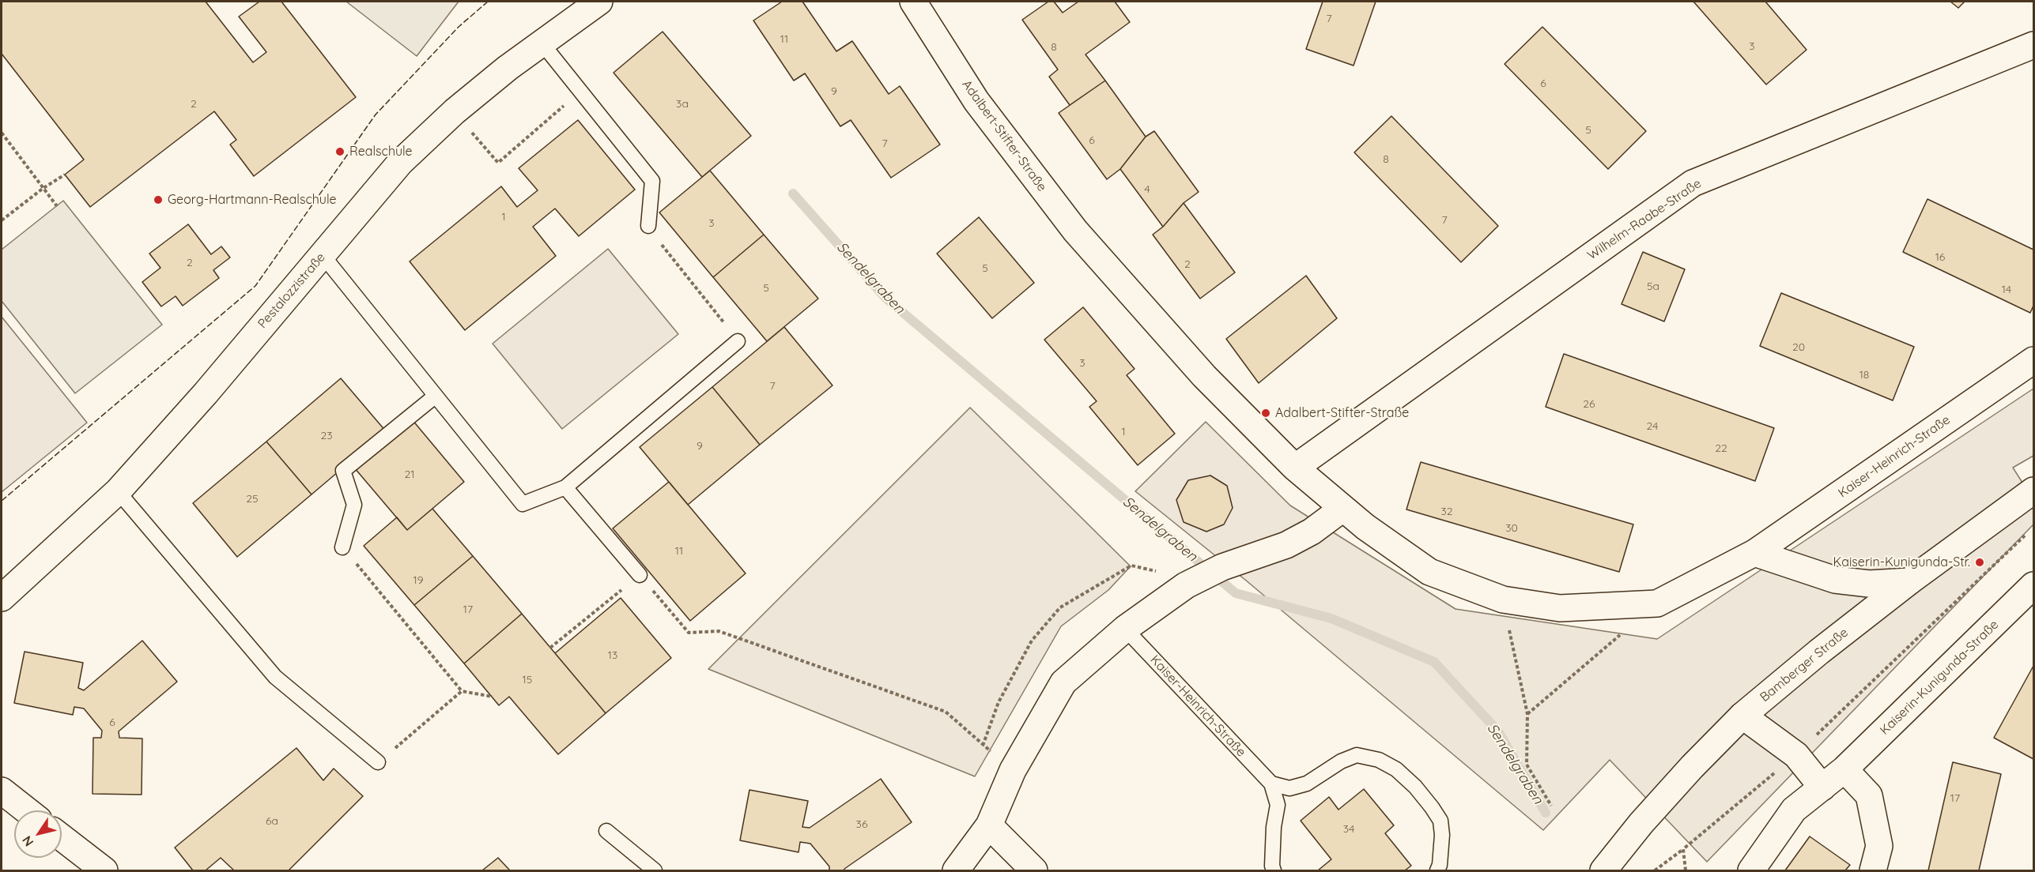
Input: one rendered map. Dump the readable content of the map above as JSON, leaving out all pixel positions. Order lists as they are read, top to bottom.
{
  "streets": {
    "street": [
      "Adalbert-Stifter-Straße",
      "Wilhelm-Raabe-Straße",
      "Pestalozzistraße",
      "Kaiser-Heinrich-Straße",
      "Bamberger Straße",
      "Kaiserin-Kunigunda-Straße"
    ]
  },
  "crossings": [
    ["Adalbert-Stifter-Straße", "Wilhelm-Raabe-Straße"],
    ["Adalbert-Stifter-Straße", "Kaiser-Heinrich-Straße"]
  ],
  "water": ["Sendelgraben"],
  "places": [
    "Realschule",
    "Georg-Hartmann-Realschule",
    "Adalbert-Stifter-Straße",
    "Kaiserin-Kunigunda-Str."
  ],
  "house_numbers": [
    "7",
    "11",
    "3",
    "8",
    "6",
    "9",
    "2",
    "3a",
    "5",
    "6",
    "7",
    "8",
    "4",
    "1",
    "7",
    "3",
    "16",
    "2",
    "2",
    "5",
    "5a",
    "5",
    "14",
    "20",
    "3",
    "18",
    "7",
    "26",
    "24",
    "1",
    "23",
    "9",
    "22",
    "21",
    "25",
    "32",
    "30",
    "11",
    "19",
    "17",
    "13",
    "15",
    "6",
    "17",
    "6a",
    "36",
    "34"
  ],
  "north": "bottom left"
}
